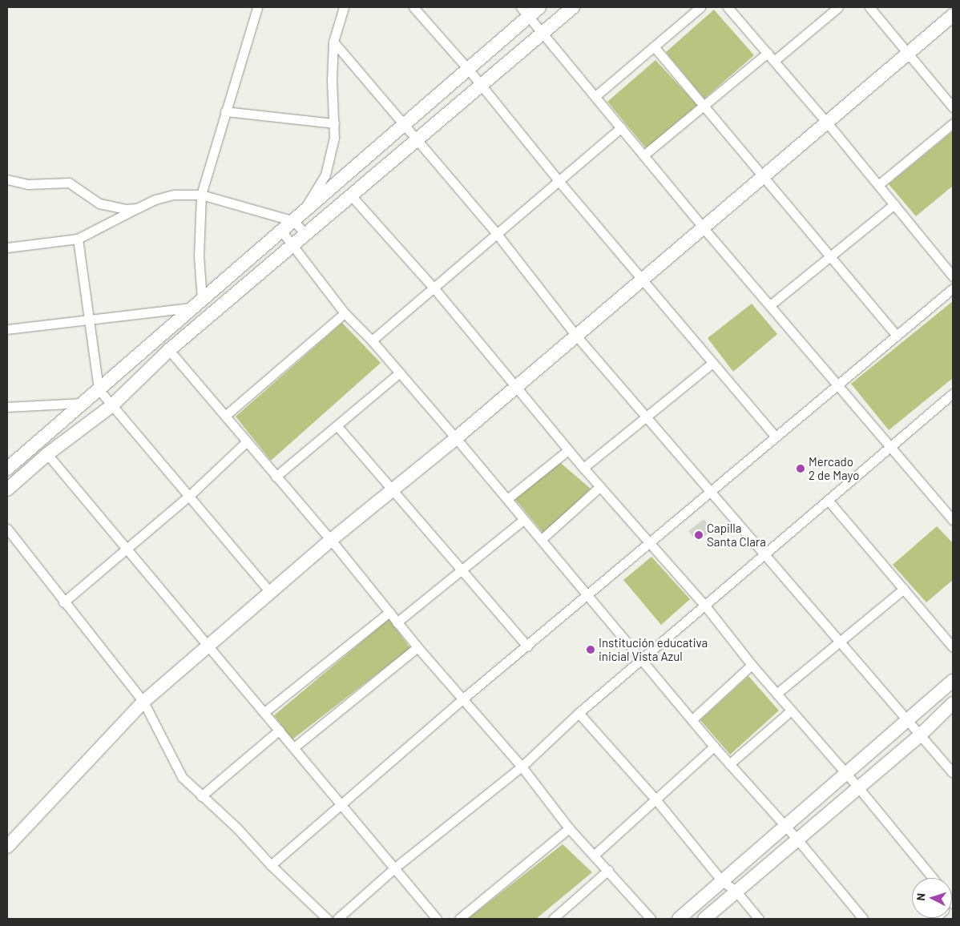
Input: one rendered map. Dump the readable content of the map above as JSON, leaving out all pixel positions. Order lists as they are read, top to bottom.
{
  "places": ["Mercado 2 de Mayo", "Capilla Santa Clara", "Institución educativa inicial Vista Azul"],
  "north": "left"
}
